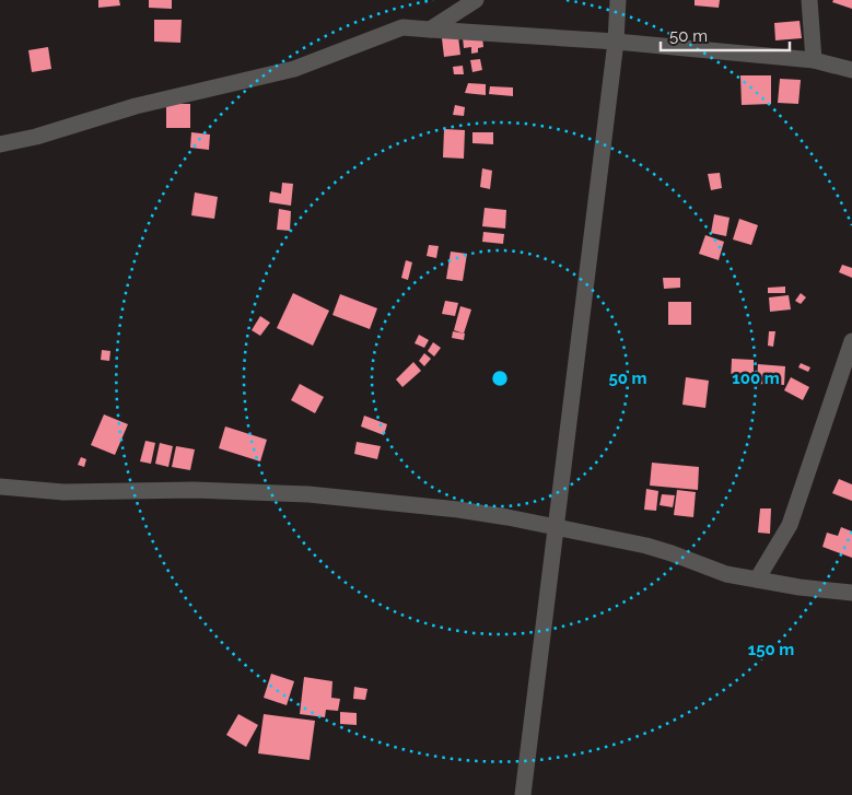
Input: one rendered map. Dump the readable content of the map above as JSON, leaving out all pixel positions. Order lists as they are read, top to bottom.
{
  "scale_bar": "50 m",
  "rings": ["50 m", "100 m", "150 m"]
}
